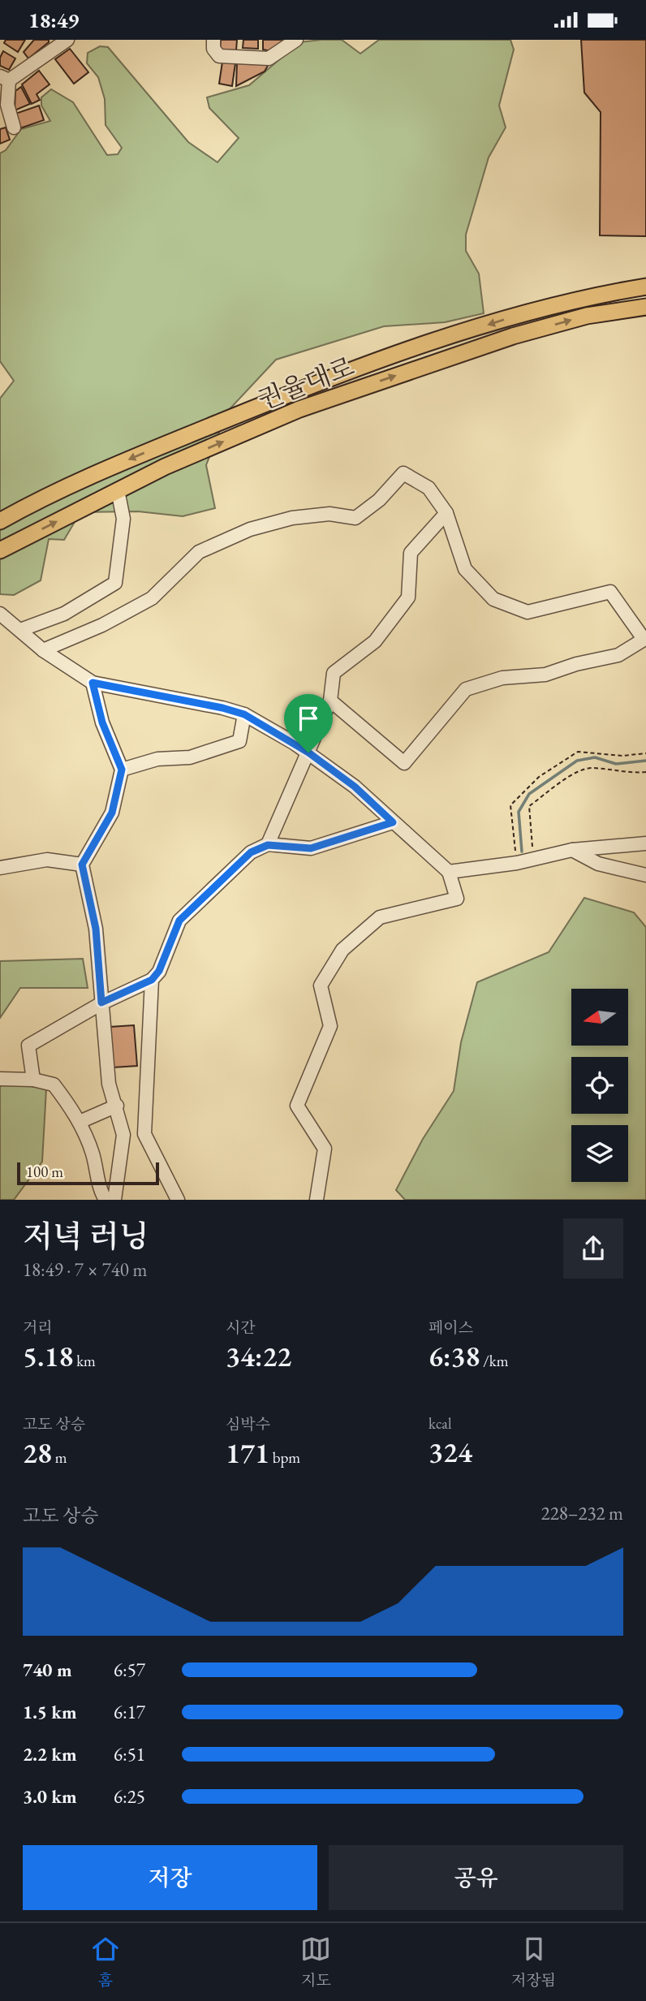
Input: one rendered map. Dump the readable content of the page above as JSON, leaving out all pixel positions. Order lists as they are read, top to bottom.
{
  "streets": {
    "main road": ["권율대로"]
  },
  "scale_bar": "100 m",
  "north": "left",
  "page": {
    "status": "18:49",
    "scale": "100 m",
    "heading": ["저녁 러닝", "18:49 · 7 × 740 m"],
    "stats": [
      ["거리", "5.18 km"],
      ["시간", "34:22"],
      ["페이스", "6:38 /km"],
      ["고도 상승", "28 m"],
      ["심박수", "171 bpm"],
      ["kcal", "324"]
    ],
    "chart": ["고도 상승", "228–232 m"],
    "list": [
      {
        "name": "740 m",
        "note": "6:57"
      },
      {
        "name": "1.5 km",
        "note": "6:17"
      },
      {
        "name": "2.2 km",
        "note": "6:51"
      },
      {
        "name": "3.0 km",
        "note": "6:25"
      }
    ],
    "buttons": ["저장", "공유"],
    "tabs": ["홈", "지도", "저장됨"]
  }
}
